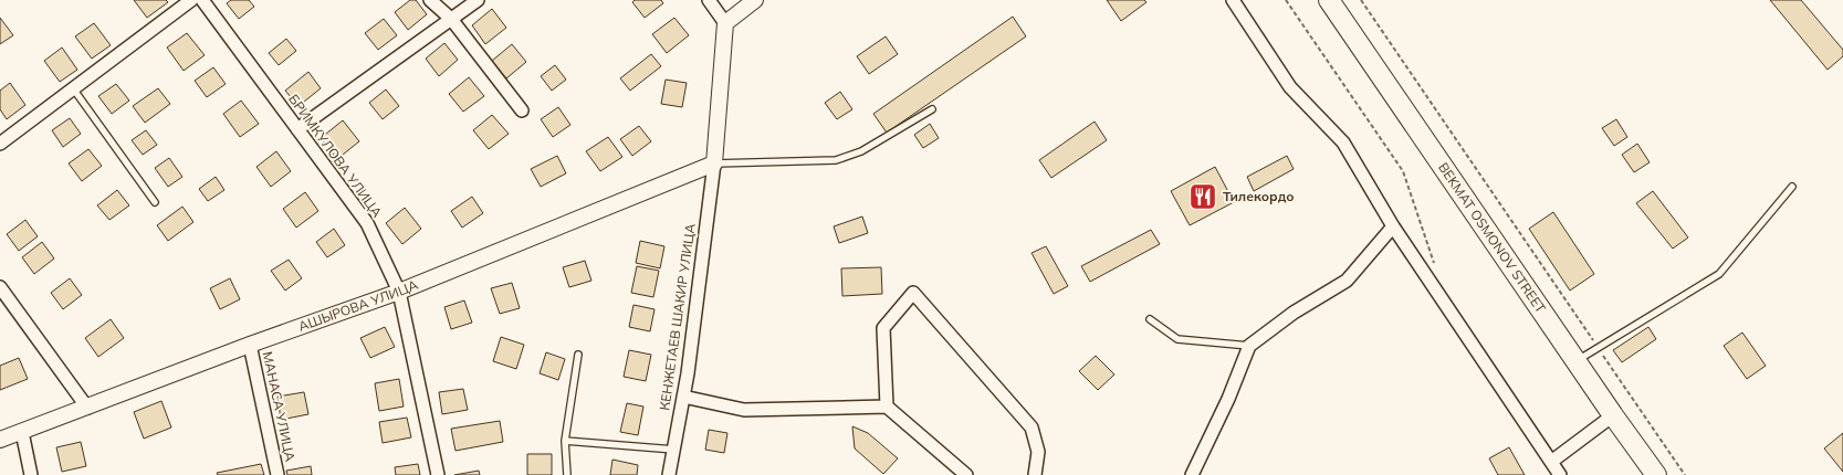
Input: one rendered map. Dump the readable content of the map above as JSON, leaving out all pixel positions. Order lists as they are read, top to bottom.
{
  "streets": {
    "highway": ["BEKMAT OSMONOV STREET"],
    "street": [
      "БРИМКУЛОВА УЛИЦА",
      "АШЫРОВА УЛИЦА",
      "КЕНЖЕТАЕВ ШАКИР УЛИЦА",
      "МАНАСА УЛИЦА"
    ]
  },
  "crossings": [
    ["БРИМКУЛОВА УЛИЦА", "АШЫРОВА УЛИЦА"],
    ["АШЫРОВА УЛИЦА", "КЕНЖЕТАЕВ ШАКИР УЛИЦА"],
    ["АШЫРОВА УЛИЦА", "МАНАСА УЛИЦА"]
  ],
  "places": {
    "restaurant": ["Тилекордо"]
  }
}
